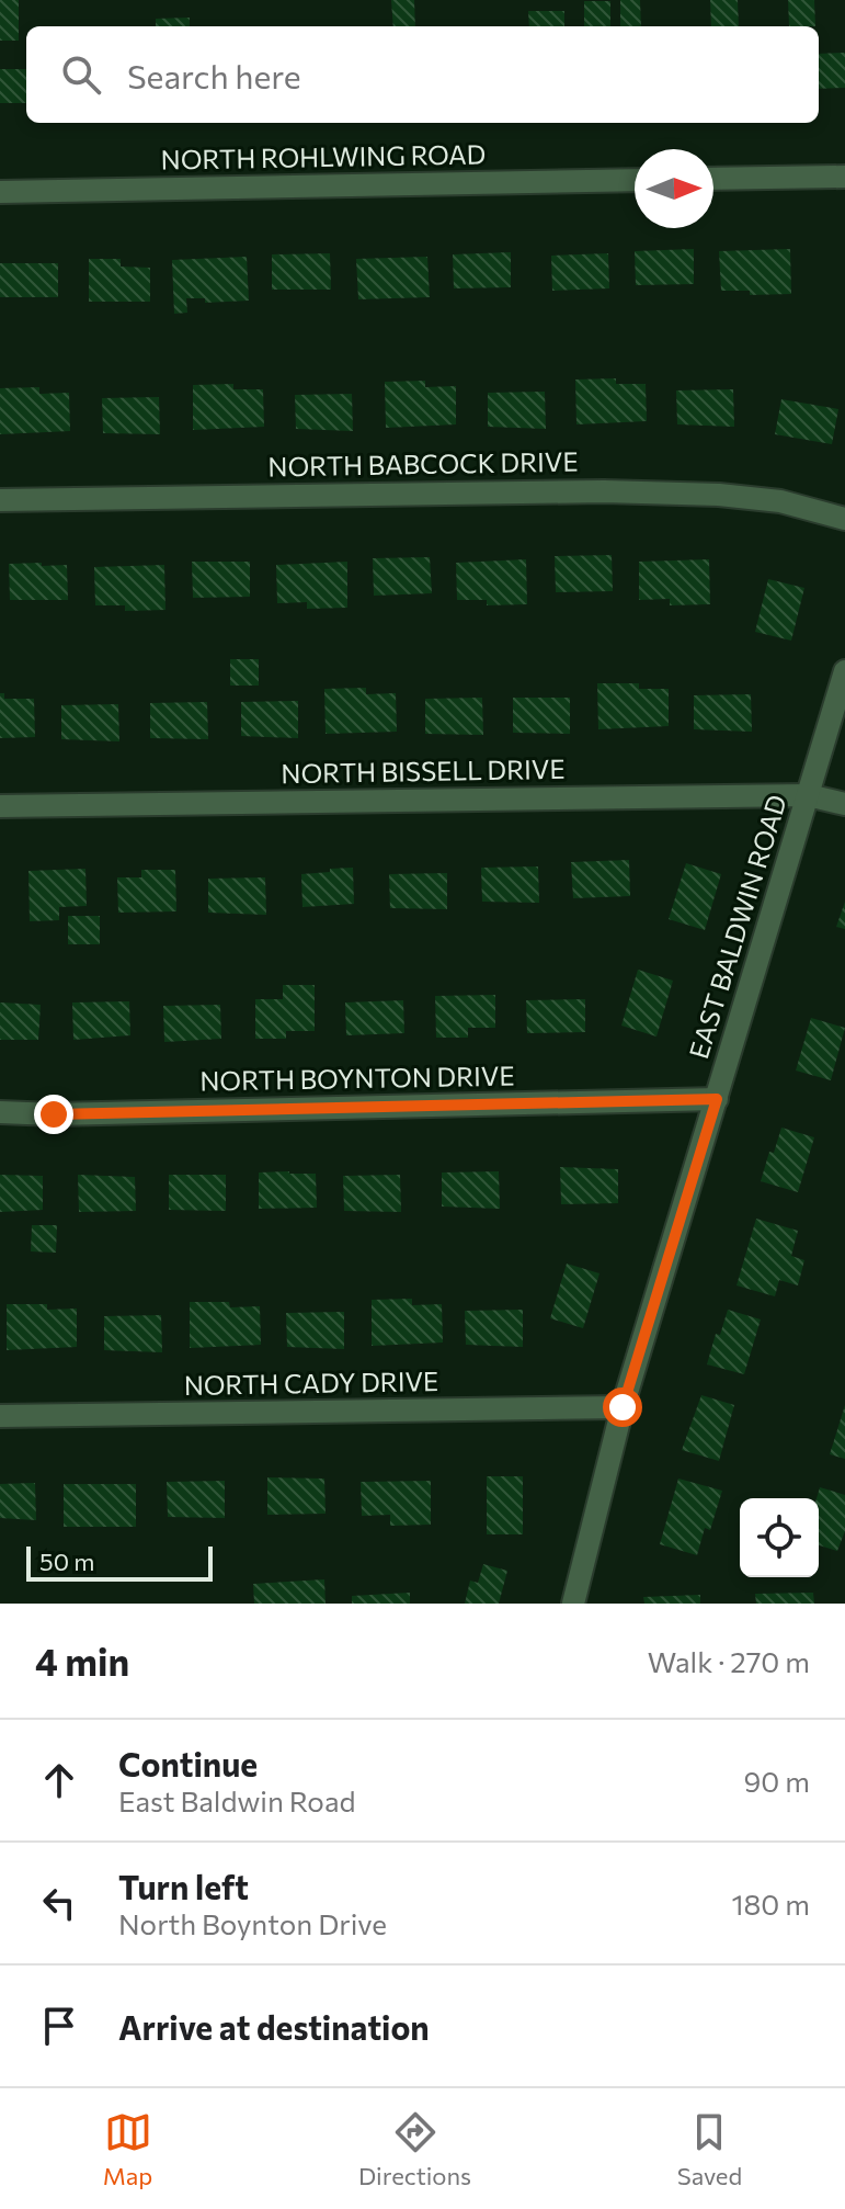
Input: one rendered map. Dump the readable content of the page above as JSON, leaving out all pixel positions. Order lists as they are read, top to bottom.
{
  "streets": {
    "street": [
      "NORTH ROHLWING ROAD",
      "NORTH BABCOCK DRIVE",
      "NORTH BISSELL DRIVE",
      "EAST BALDWIN ROAD",
      "NORTH BOYNTON DRIVE",
      "NORTH CADY DRIVE"
    ]
  },
  "crossings": [
    ["NORTH BISSELL DRIVE", "EAST BALDWIN ROAD"],
    ["EAST BALDWIN ROAD", "NORTH BOYNTON DRIVE"],
    ["EAST BALDWIN ROAD", "NORTH CADY DRIVE"]
  ],
  "scale_bar": "50 m",
  "north": "right",
  "page": {
    "search": "Search here",
    "scale": "50 m",
    "heading": ["4 min", "Walk · 270 m"],
    "list": [
      ["Continue", "East Baldwin Road", "90 m"],
      ["Turn left", "North Boynton Drive", "180 m"],
      "Arrive at destination"
    ],
    "nav": ["Map", "Directions", "Saved"]
  }
}
